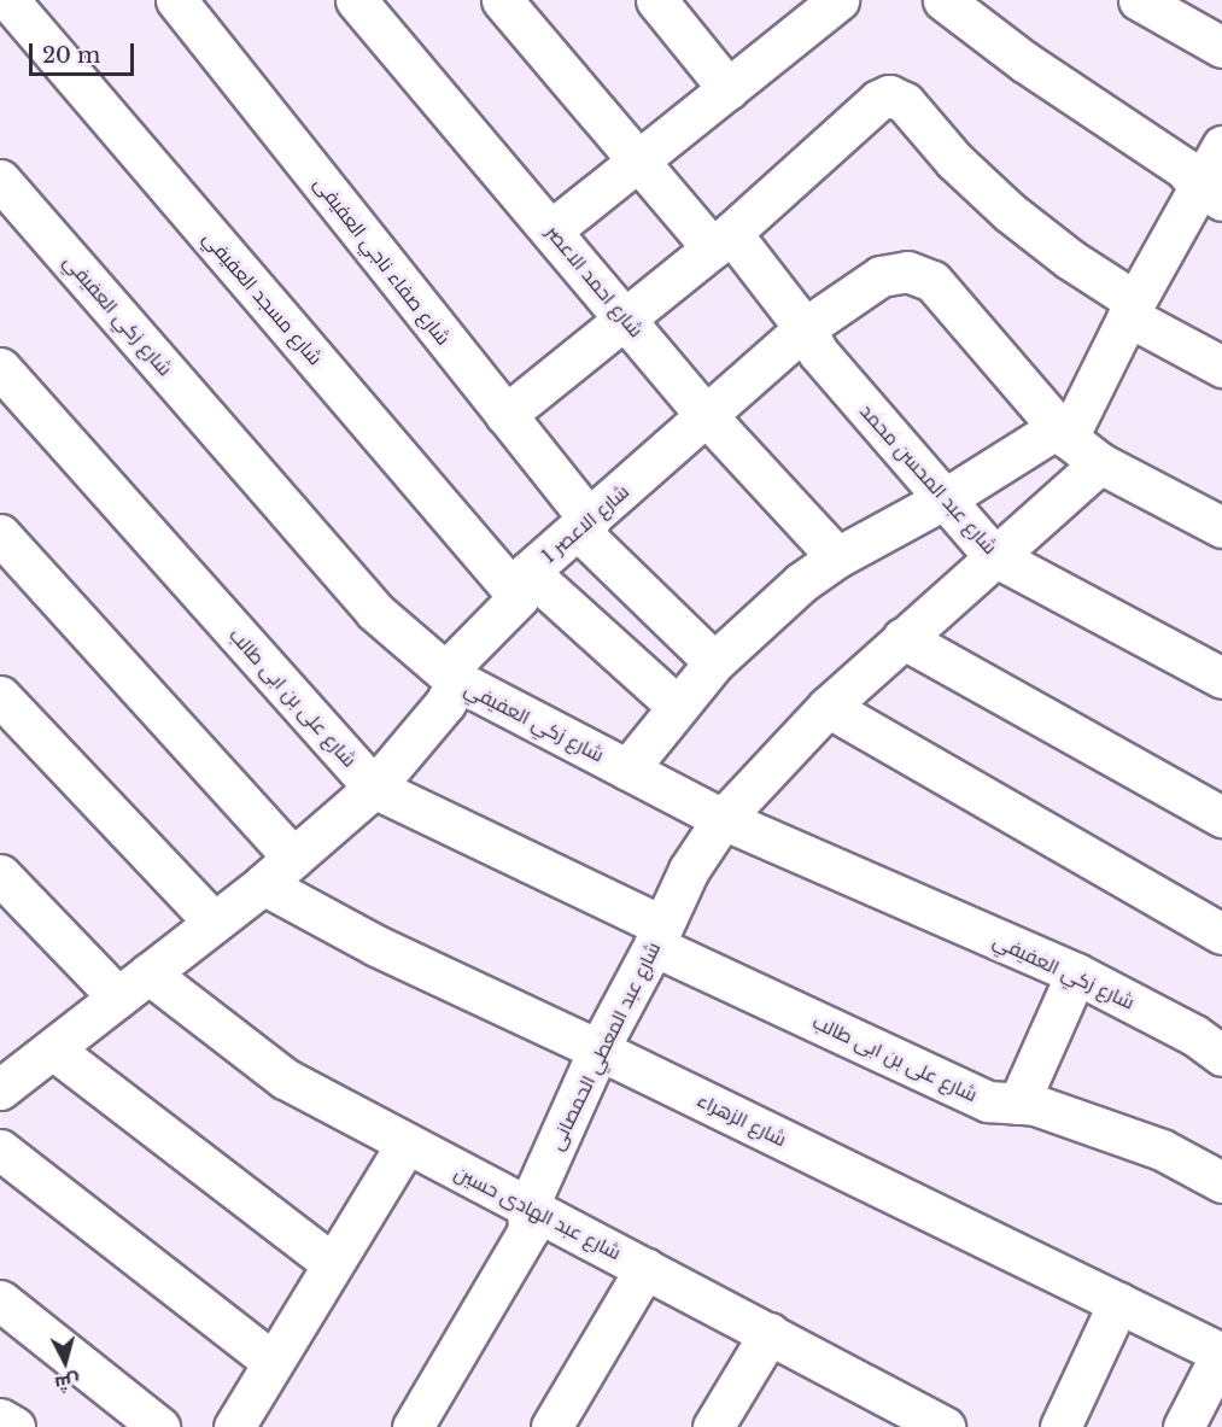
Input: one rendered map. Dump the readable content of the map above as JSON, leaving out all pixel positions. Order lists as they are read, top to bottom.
{
  "streets": {
    "street": [
      "شارع صفاء ناجي العفيفى",
      "شارع احمد الاعصر",
      "شارع مسجد العفيفي",
      "شارع زكي العفيفي",
      "شارع عبد المحسن محمد",
      "شارع الاعصر 1",
      "شارع على بن ابى طالب",
      "شارع عبد المعطي الحمصانى",
      "شارع الزهراء",
      "شارع عبد الهادى حسين"
    ]
  },
  "crossings": [
    ["شارع صفاء ناجي العفيفى", "شارع الاعصر 1"],
    ["شارع احمد الاعصر", "شارع الاعصر 1"],
    ["شارع مسجد العفيفي", "شارع الاعصر 1"],
    ["شارع زكي العفيفي", "شارع الاعصر 1"],
    ["شارع زكي العفيفي", "شارع عبد المعطي الحمصانى"],
    ["شارع عبد المحسن محمد", "شارع الاعصر 1"],
    ["شارع عبد المحسن محمد", "شارع عبد المعطي الحمصانى"],
    ["شارع الاعصر 1", "شارع على بن ابى طالب"],
    ["شارع الاعصر 1", "شارع الزهراء"],
    ["شارع الاعصر 1", "شارع عبد الهادى حسين"],
    ["شارع على بن ابى طالب", "شارع عبد المعطي الحمصانى"],
    ["شارع عبد المعطي الحمصانى", "شارع الزهراء"],
    ["شارع عبد المعطي الحمصانى", "شارع عبد الهادى حسين"]
  ],
  "scale_bar": "20 m",
  "north": "bottom"
}
